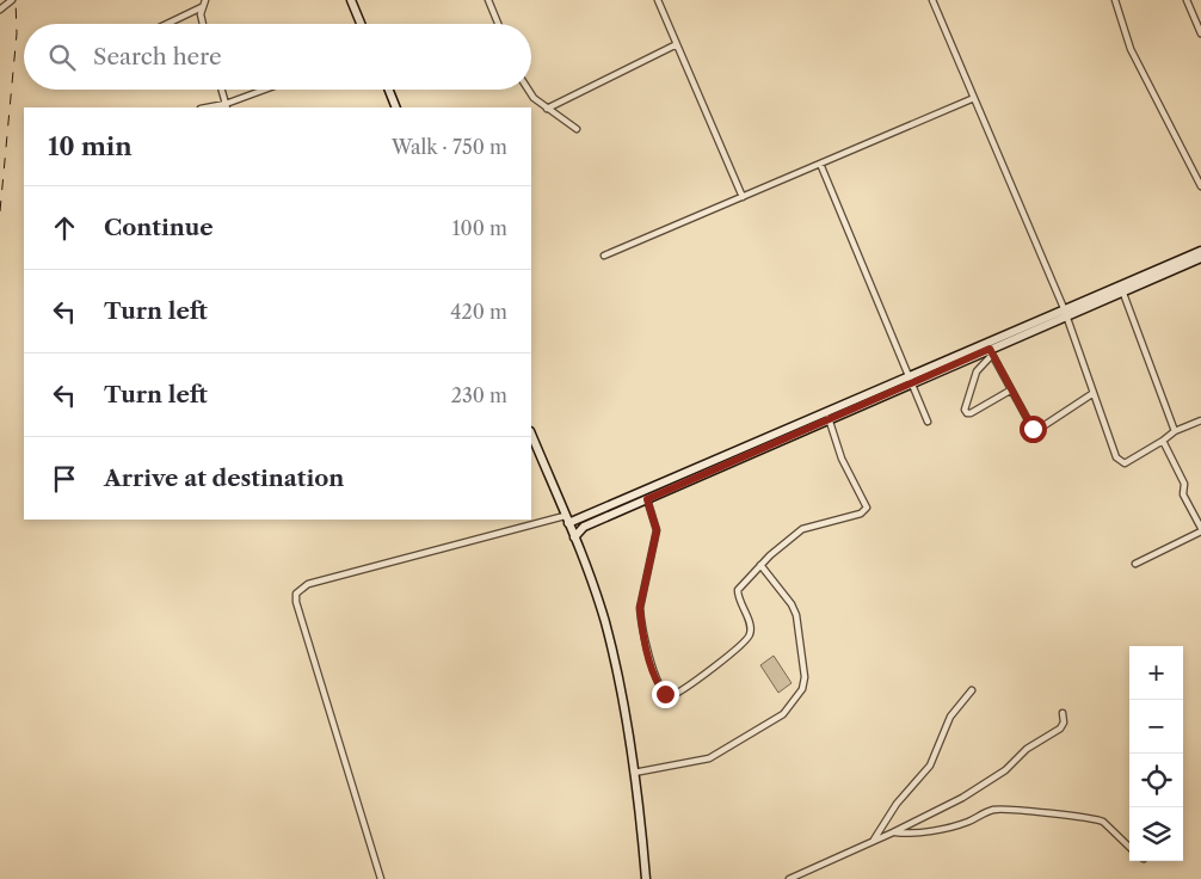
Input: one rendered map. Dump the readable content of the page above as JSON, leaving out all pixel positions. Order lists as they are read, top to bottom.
{
  "page": {
    "search": "Search here",
    "heading": ["10 min", "Walk · 750 m"],
    "list": [
      ["Continue", "100 m"],
      ["Turn left", "420 m"],
      ["Turn left", "230 m"],
      "Arrive at destination"
    ],
    "map_buttons": ["+", "−"]
  }
}
